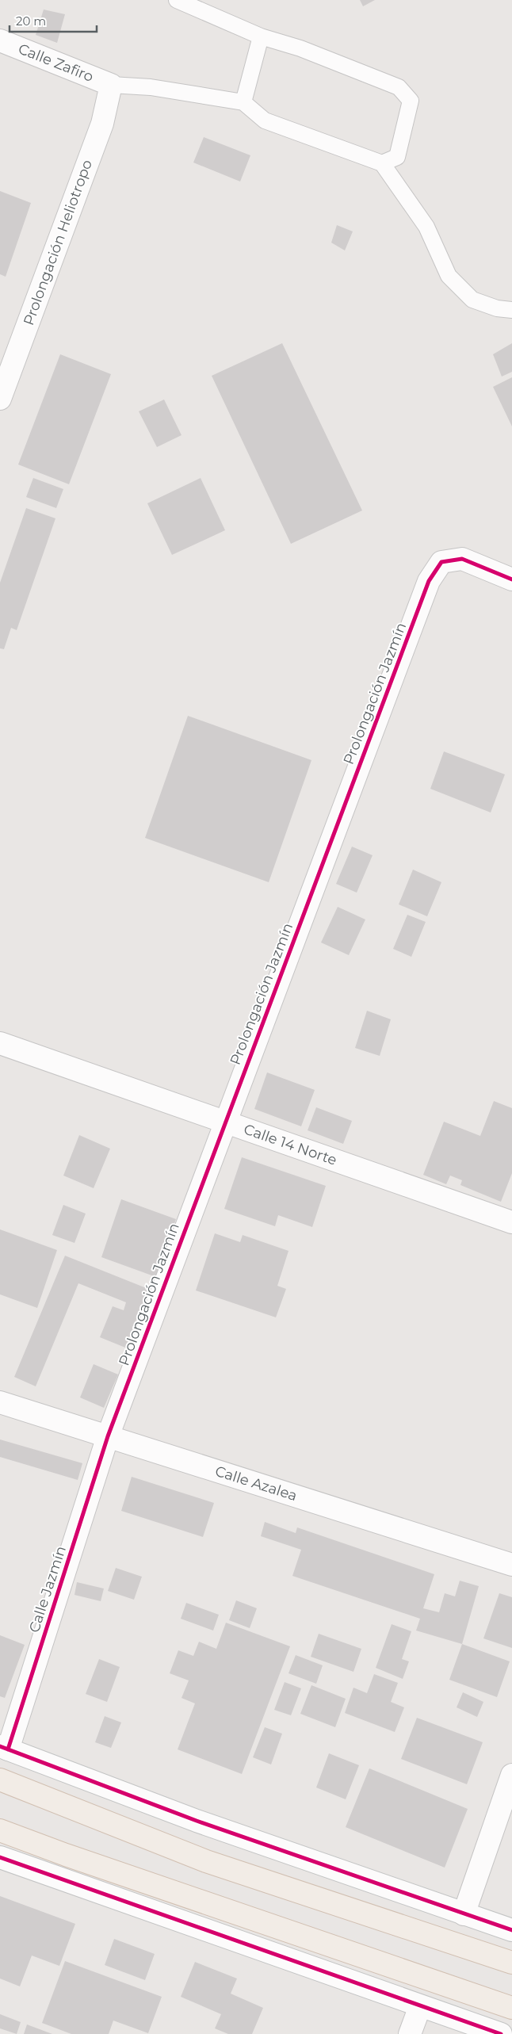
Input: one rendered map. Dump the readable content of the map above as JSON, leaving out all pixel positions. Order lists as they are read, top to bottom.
{
  "streets": {
    "street": [
      "Calle Zafiro",
      "Prolongación Heliotropo",
      "Prolongación Jazmín",
      "Calle 14 Norte",
      "Calle Azalea",
      "Calle Jazmín"
    ]
  },
  "crossings": [
    ["Calle Zafiro", "Prolongación Heliotropo"],
    ["Prolongación Jazmín", "Calle 14 Norte"],
    ["Prolongación Jazmín", "Calle Azalea"],
    ["Prolongación Jazmín", "Calle Jazmín"],
    ["Calle Azalea", "Calle Jazmín"]
  ],
  "scale_bar": "20 m"
}
